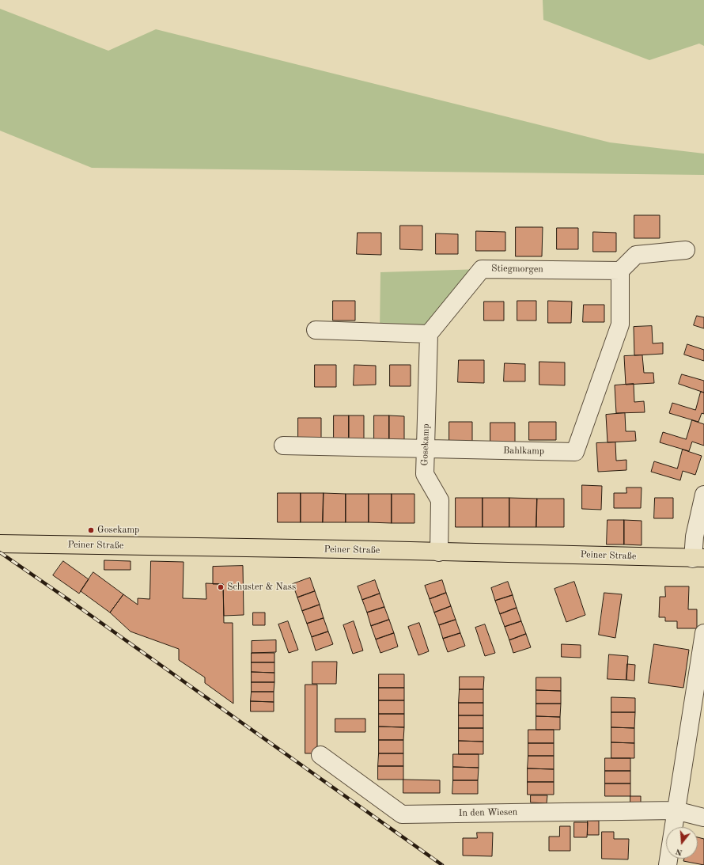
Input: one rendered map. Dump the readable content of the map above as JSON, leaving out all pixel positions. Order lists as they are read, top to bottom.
{
  "streets": {
    "main road": ["Peiner Straße"],
    "street": [
      "Stiegmorgen",
      "Gosekamp",
      "Bahlkamp",
      "In den Wiesen"
    ]
  },
  "crossings": [
    ["Stiegmorgen", "Gosekamp"],
    ["Stiegmorgen", "Bahlkamp"],
    ["Gosekamp", "Bahlkamp"],
    ["Gosekamp", "Peiner Straße"]
  ],
  "places": ["Gosekamp", "Schuster & Nass"],
  "north": "bottom"
}
